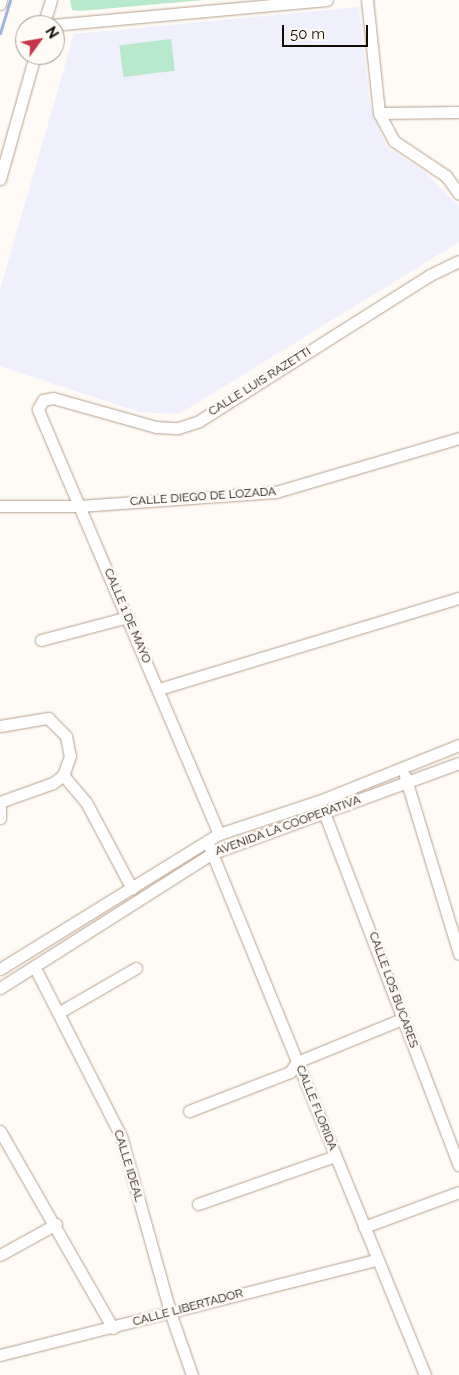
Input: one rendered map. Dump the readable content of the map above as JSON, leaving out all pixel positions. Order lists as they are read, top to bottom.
{
  "streets": {
    "street": [
      "CALLE LUIS RAZETTI",
      "CALLE DIEGO DE LOZADA",
      "CALLE 1 DE MAYO",
      "AVENIDA LA COOPERATIVA",
      "CALLE LOS BUCARES",
      "CALLE FLORIDA",
      "CALLE IDEAL",
      "CALLE LIBERTADOR"
    ]
  },
  "crossings": [
    ["CALLE LUIS RAZETTI", "CALLE 1 DE MAYO"],
    ["CALLE DIEGO DE LOZADA", "CALLE 1 DE MAYO"],
    ["CALLE 1 DE MAYO", "AVENIDA LA COOPERATIVA"],
    ["AVENIDA LA COOPERATIVA", "CALLE LOS BUCARES"],
    ["AVENIDA LA COOPERATIVA", "CALLE FLORIDA"],
    ["AVENIDA LA COOPERATIVA", "CALLE IDEAL"],
    ["CALLE FLORIDA", "CALLE LIBERTADOR"],
    ["CALLE IDEAL", "CALLE LIBERTADOR"]
  ],
  "scale_bar": "50 m",
  "north": "top right"
}
